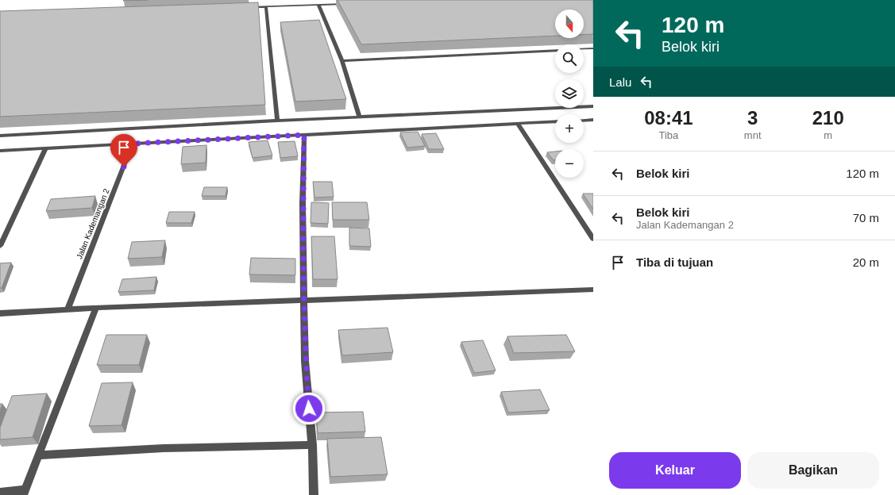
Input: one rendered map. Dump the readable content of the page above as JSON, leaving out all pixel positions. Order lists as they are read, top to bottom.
{
  "streets": {
    "street": ["Jalan Kademangan 2"]
  },
  "north": "bottom",
  "page": {
    "turn": ["120 m", "Belok kiri"],
    "map_buttons": ["+", "−"],
    "then": "Lalu",
    "eta": [
      "08:41",
      "Tiba",
      "3",
      "mnt",
      "210",
      "m"
    ],
    "list": [
      {
        "name": "Belok kiri",
        "value": "120 m"
      },
      {
        "name": "Belok kiri",
        "note": "Jalan Kademangan 2",
        "value": "70 m"
      },
      {
        "name": "Tiba di tujuan",
        "value": "20 m"
      }
    ],
    "buttons": ["Keluar", "Bagikan"]
  }
}
